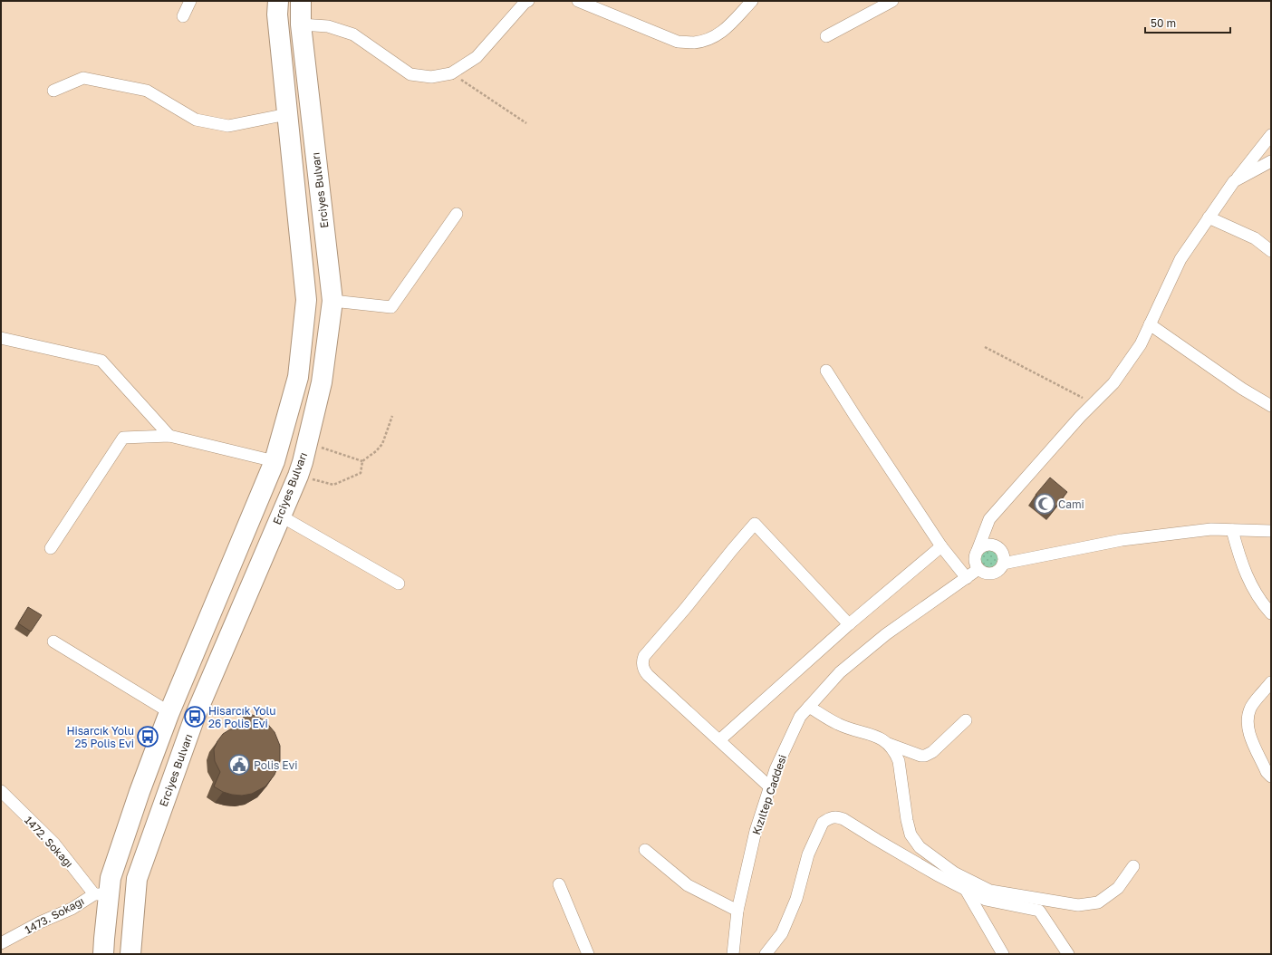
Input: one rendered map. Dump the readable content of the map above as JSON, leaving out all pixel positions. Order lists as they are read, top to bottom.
{
  "streets": {
    "highway": ["Erciyes Bulvarı"],
    "street": ["Kızıltep Caddesi", "1472. Sokağı", "1473. Sokağı"]
  },
  "crossings": [
    ["1472. Sokağı", "1473. Sokağı"]
  ],
  "places": {
    "mosque": ["Cami"],
    "bus stop": ["Hisarcık Yolu 26 Polis Evi", "Hisarcık Yolu 25 Polis Evi"],
    "public building": ["Polis Evi"]
  },
  "scale_bar": "50 m"
}
